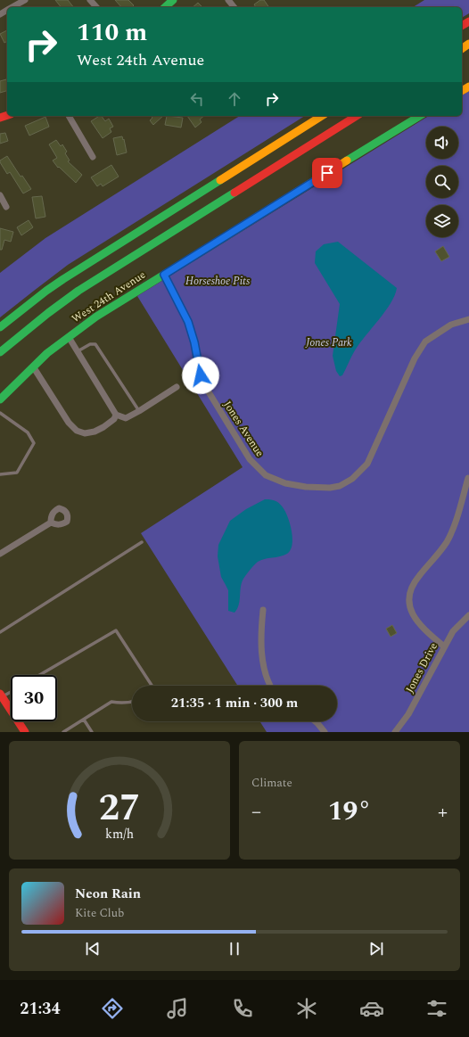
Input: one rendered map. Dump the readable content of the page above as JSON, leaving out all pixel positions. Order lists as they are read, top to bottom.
{
  "streets": {
    "main road": ["West 24th Avenue"],
    "street": ["Jones Avenue", "Jones Drive"]
  },
  "crossings": [
    ["West 24th Avenue", "Jones Avenue"]
  ],
  "parks": ["Horseshoe Pits", "Jones Park"],
  "page": {
    "turn": ["110 m", "West 24th Avenue"],
    "limit": "30",
    "trip": "21:35 · 1 min · 300 m",
    "tile": "Climate",
    "heat": ["−", "19°", "+"],
    "song": ["Neon Rain", "Kite Club"],
    "tabs": "21:34",
    "gauge": ["27", "km/h"]
  }
}
